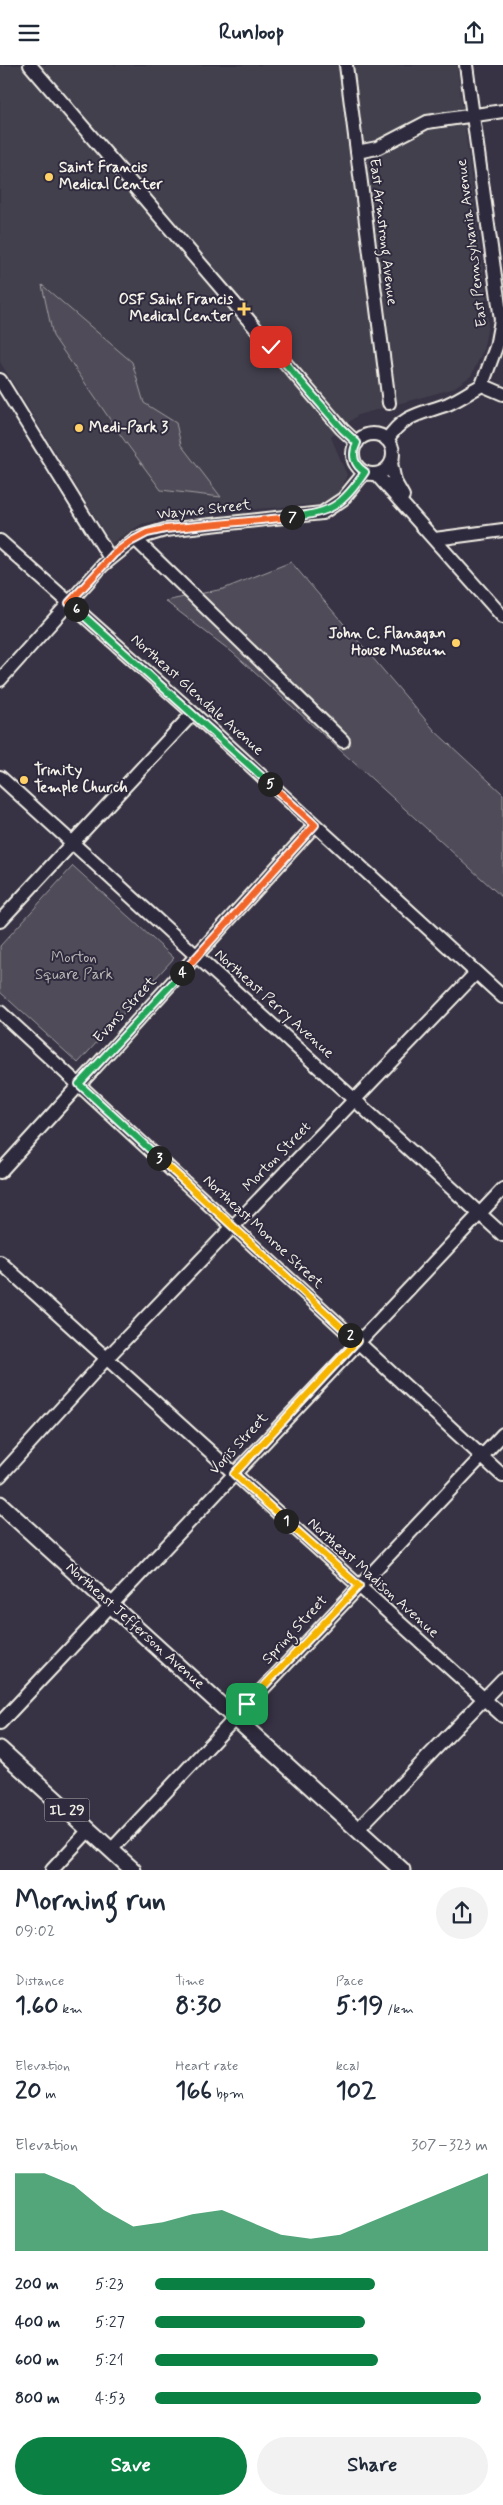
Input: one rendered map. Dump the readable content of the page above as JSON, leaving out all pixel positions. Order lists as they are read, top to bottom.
{
  "streets": {
    "main road": ["Northeast Jefferson Avenue", "IL 29"],
    "street": [
      "East Armstrong Avenue",
      "East Pennsylvania Avenue",
      "Wayne Street",
      "Northeast Glendale Avenue",
      "Northeast Perry Avenue",
      "Evans Street",
      "Morton Street",
      "Northeast Monroe Street",
      "Voris Street",
      "Northeast Madison Avenue",
      "Spring Street"
    ]
  },
  "crossings": [
    ["Wayne Street", "Northeast Glendale Avenue"],
    ["Northeast Glendale Avenue", "Evans Street"],
    ["Northeast Glendale Avenue", "Morton Street"],
    ["Northeast Perry Avenue", "Evans Street"],
    ["Northeast Perry Avenue", "Morton Street"],
    ["Northeast Perry Avenue", "Voris Street"],
    ["Evans Street", "Northeast Monroe Street"],
    ["Morton Street", "Northeast Monroe Street"],
    ["Morton Street", "Northeast Madison Avenue"],
    ["Northeast Monroe Street", "Voris Street"],
    ["Northeast Monroe Street", "Spring Street"],
    ["Voris Street", "Northeast Madison Avenue"],
    ["Voris Street", "Northeast Jefferson Avenue"],
    ["Northeast Madison Avenue", "Spring Street"],
    ["Northeast Jefferson Avenue", "Spring Street"],
    ["Spring Street", "IL 29"]
  ],
  "parks": ["Morton Square Park"],
  "places": {
    "other": [
      "Saint Francis Medical Center",
      "Medi-Park 3",
      "John C. Flanagan House Museum",
      "Trinity Temple Church"
    ],
    "health": ["OSF Saint Francis Medical Center"]
  },
  "page": {
    "header": "Runloop",
    "pins": [
      "7",
      "6",
      "5",
      "4",
      "3",
      "2",
      "1"
    ],
    "heading": ["Morning run", "09:02"],
    "stats": [
      ["Distance", "1.60 km"],
      ["Time", "8:30"],
      ["Pace", "5:19 /km"],
      ["Elevation", "20 m"],
      ["Heart rate", "166 bpm"],
      ["kcal", "102"]
    ],
    "chart": ["Elevation", "307–323 m"],
    "list": [
      {
        "name": "200 m",
        "note": "5:23"
      },
      {
        "name": "400 m",
        "note": "5:27"
      },
      {
        "name": "600 m",
        "note": "5:21"
      },
      {
        "name": "800 m",
        "note": "4:53"
      }
    ],
    "buttons": ["Save", "Share"]
  }
}
